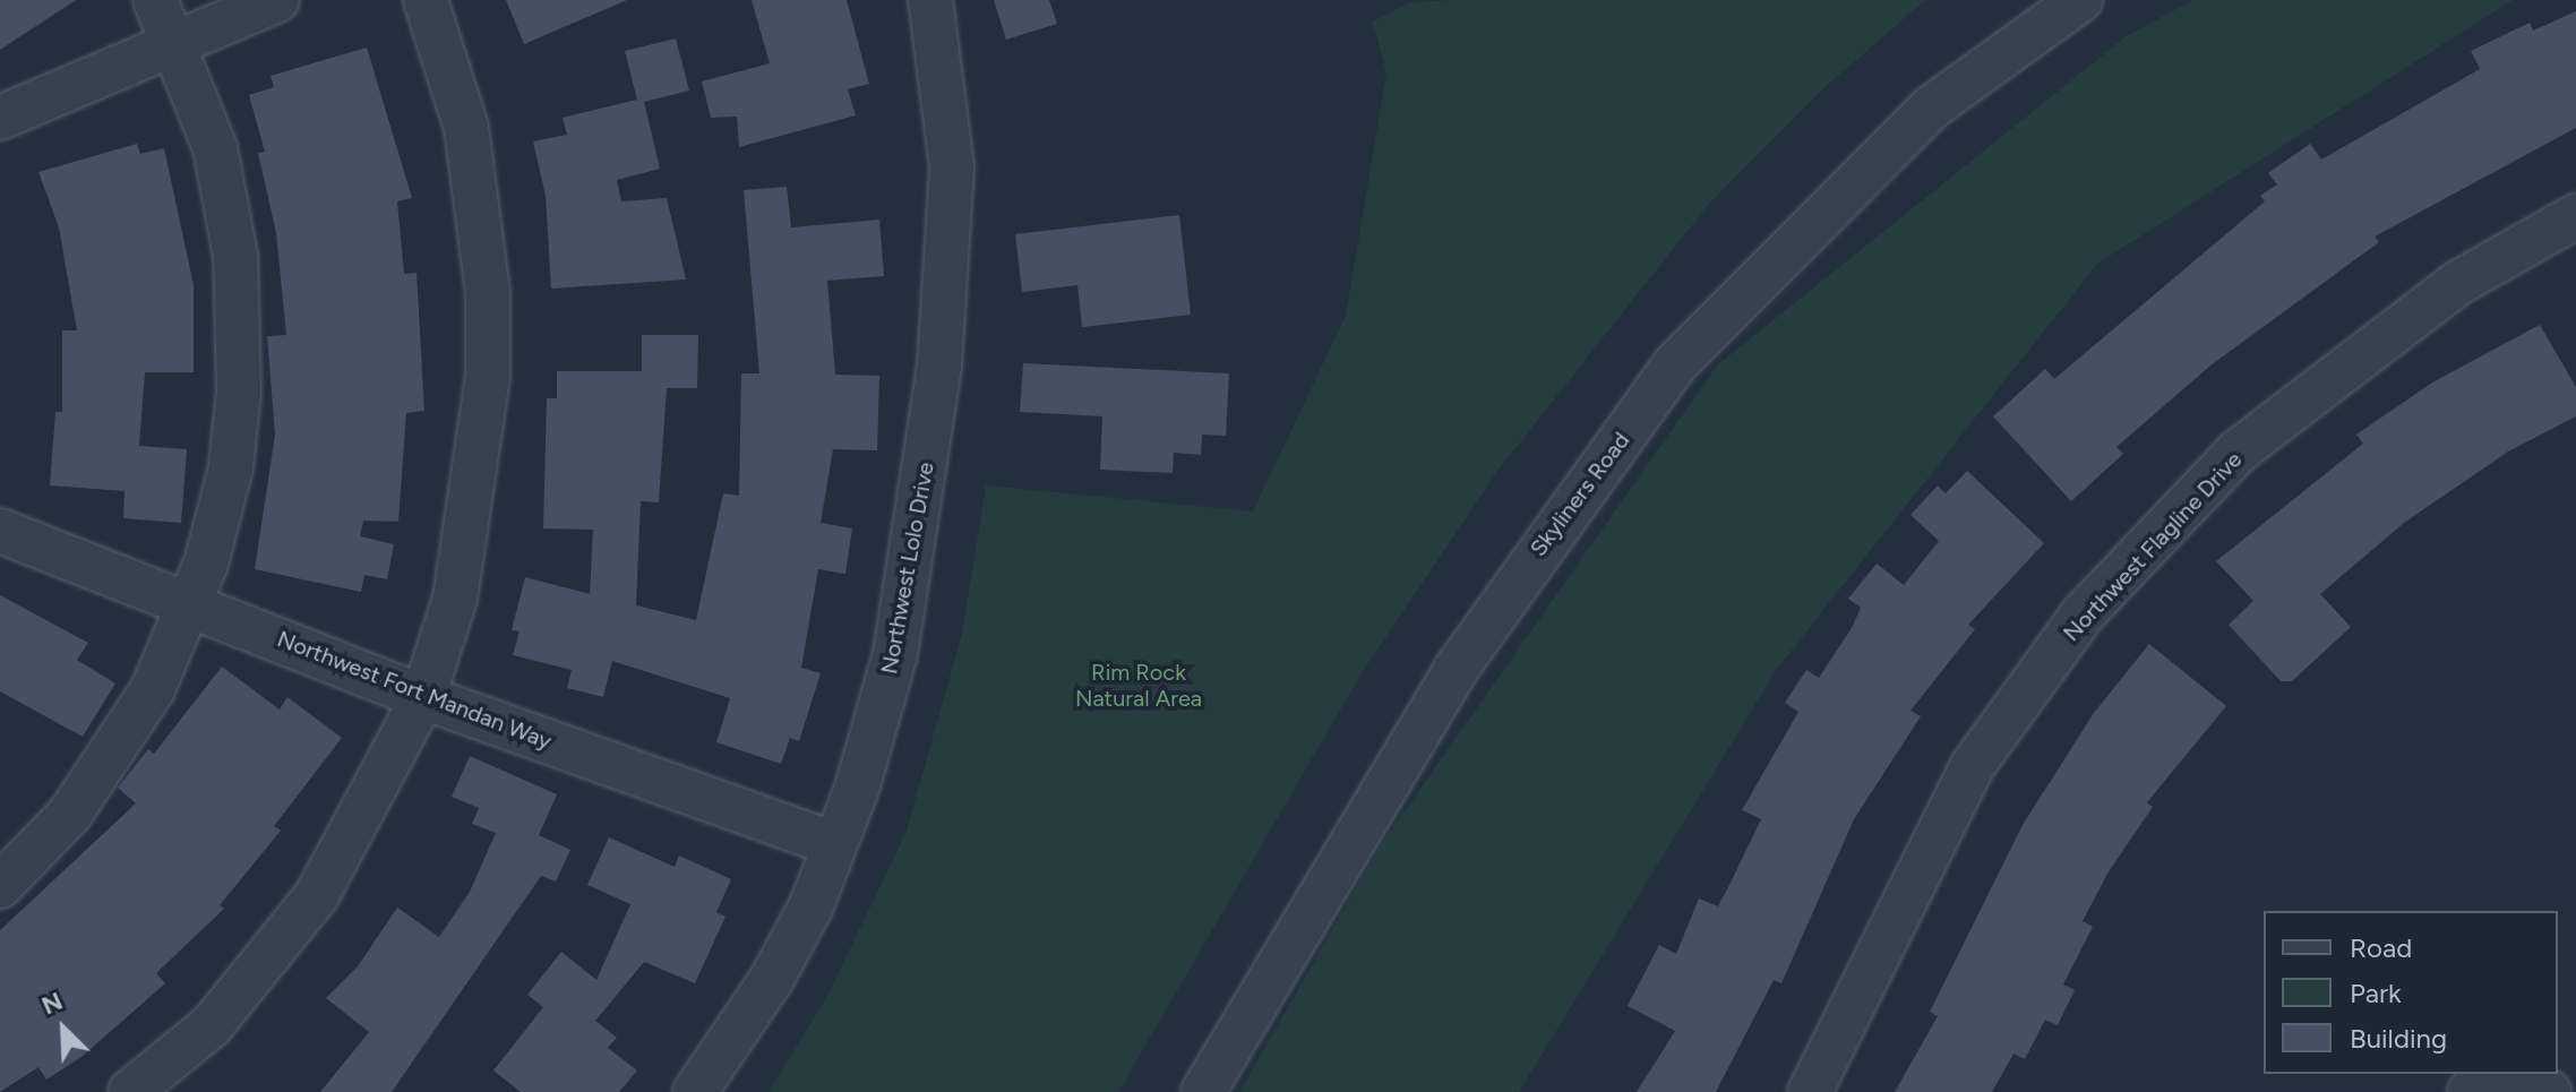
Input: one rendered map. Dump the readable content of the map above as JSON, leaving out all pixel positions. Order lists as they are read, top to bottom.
{
  "streets": {
    "street": [
      "Skyliners Road",
      "Northwest Flagline Drive",
      "Northwest Lolo Drive",
      "Northwest Fort Mandan Way"
    ]
  },
  "crossings": [
    ["Northwest Lolo Drive", "Northwest Fort Mandan Way"]
  ],
  "parks": ["Rim Rock Natural Area"],
  "legend": ["Road", "Park", "Building"],
  "north": "top left"
}
